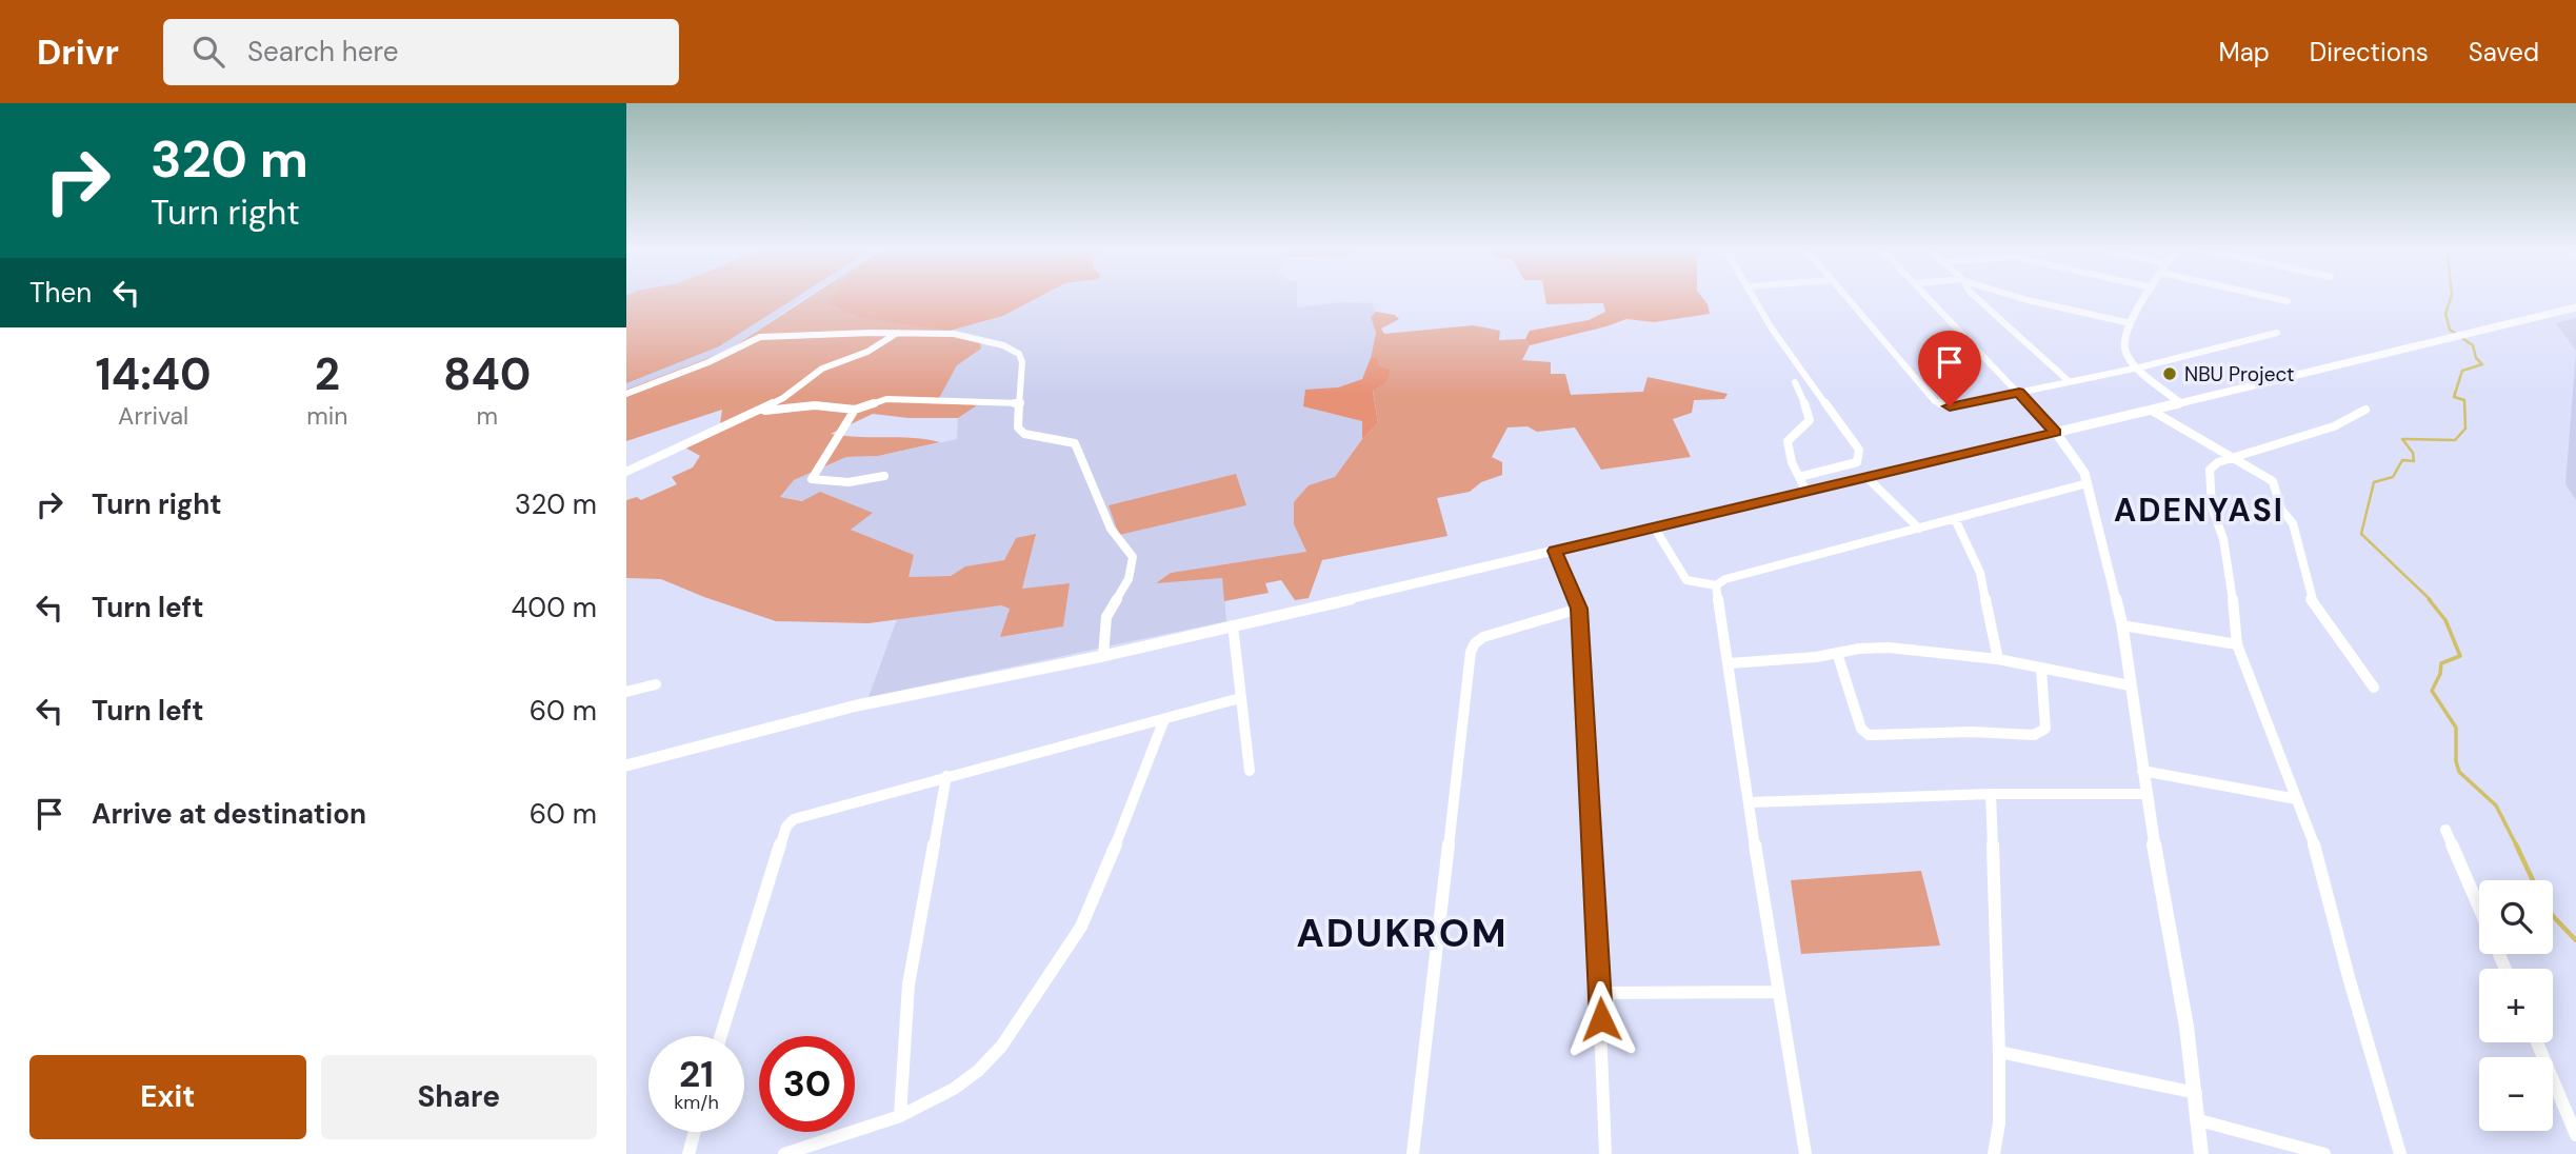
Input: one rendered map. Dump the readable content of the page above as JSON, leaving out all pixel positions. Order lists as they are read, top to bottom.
{
  "districts": ["ADENYASI", "ADUKROM"],
  "places": ["NBU Project"],
  "page": {
    "header": "Drivr",
    "search": "Search here",
    "nav": ["Map", "Directions", "Saved"],
    "turn": ["320 m", "Turn right"],
    "then": "Then",
    "eta": [
      "14:40",
      "Arrival",
      "2",
      "min",
      "840",
      "m"
    ],
    "list": [
      {
        "name": "Turn right",
        "value": "320 m"
      },
      {
        "name": "Turn left",
        "value": "400 m"
      },
      {
        "name": "Turn left",
        "value": "60 m"
      },
      {
        "name": "Arrive at destination",
        "value": "60 m"
      }
    ],
    "map_buttons": ["+", "−"],
    "speed": "21 km/h",
    "limit": "30",
    "buttons": ["Exit", "Share"]
  }
}
